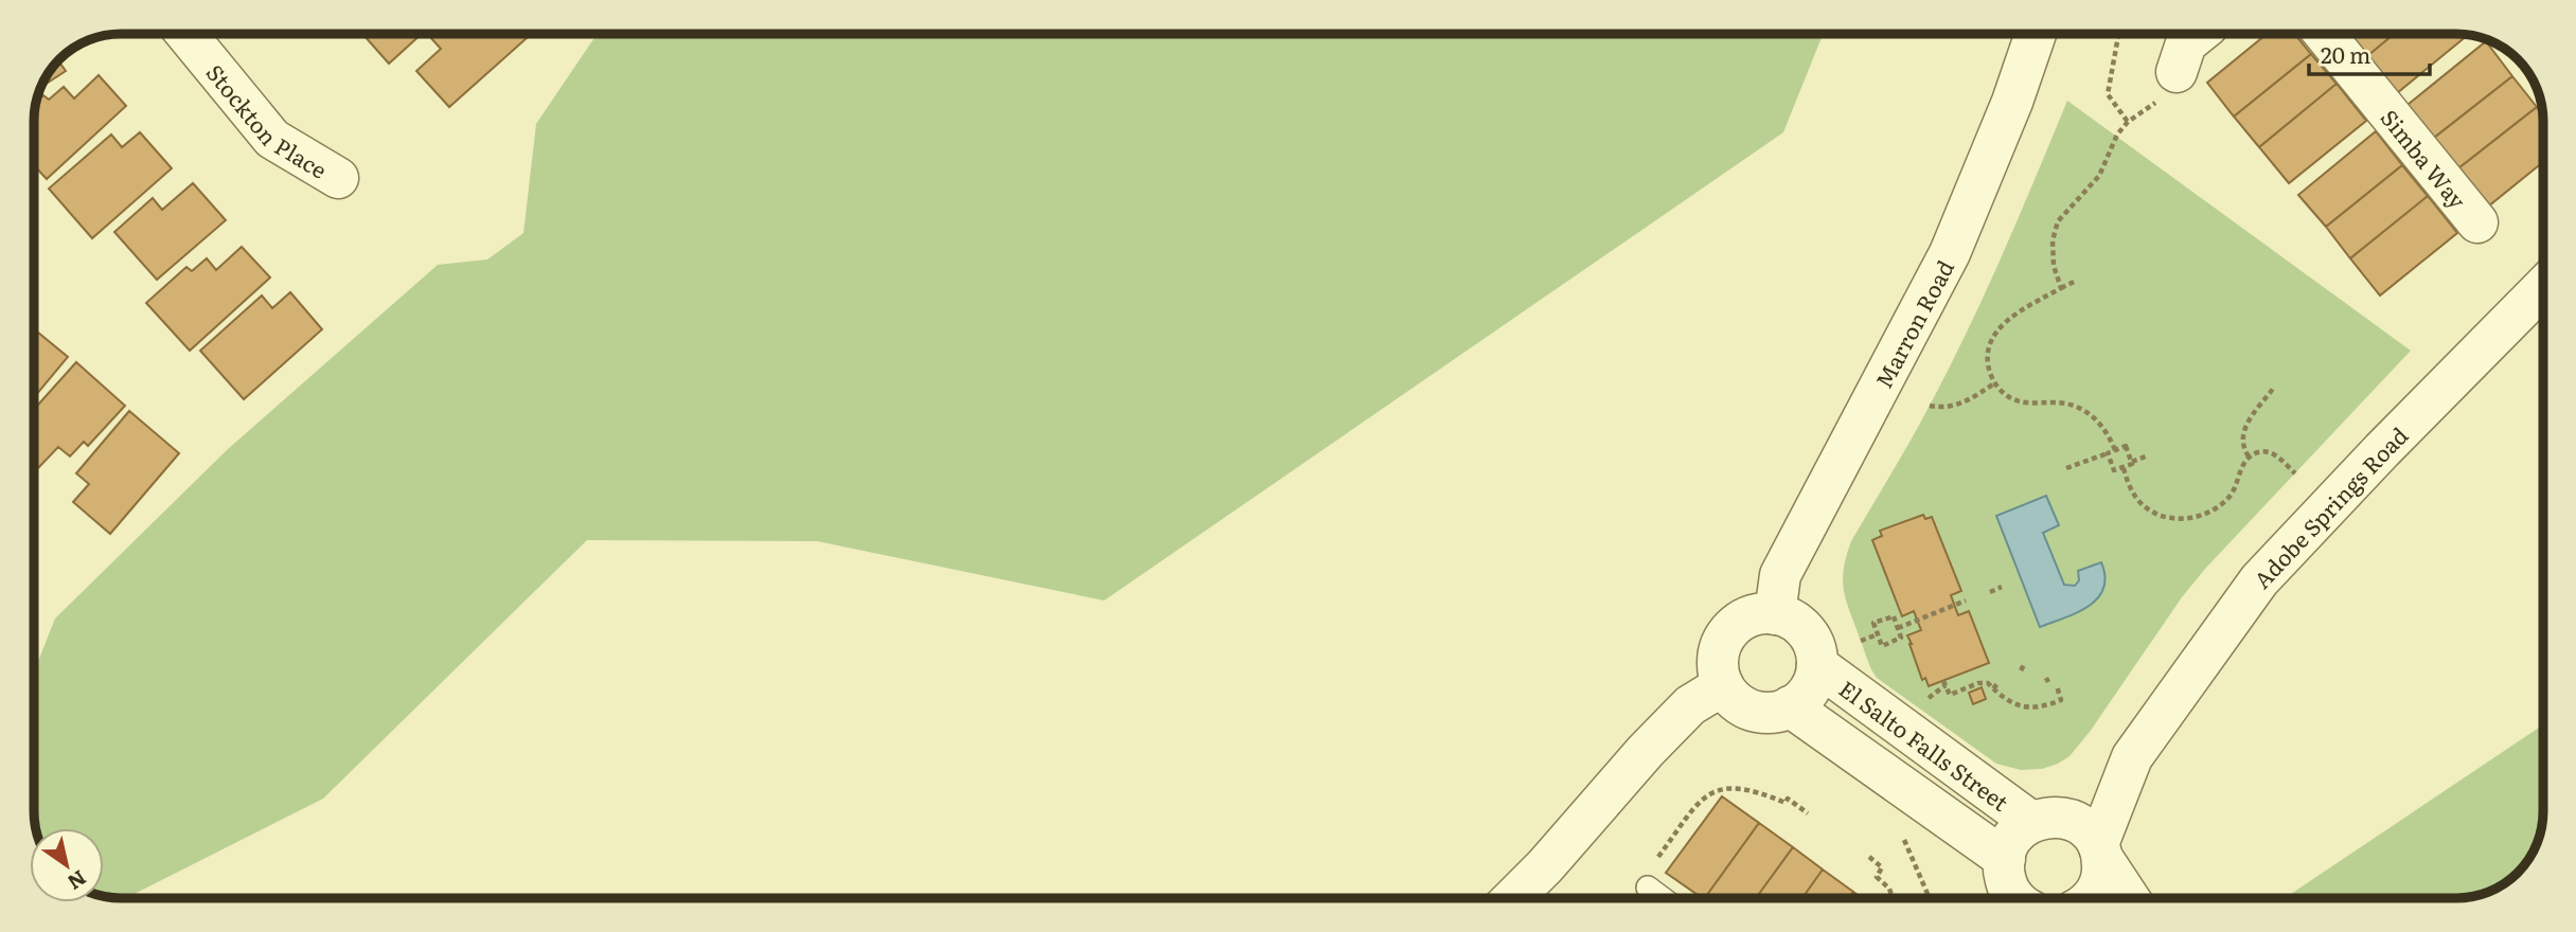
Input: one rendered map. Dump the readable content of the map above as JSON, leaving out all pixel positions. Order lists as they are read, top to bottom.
{
  "streets": {
    "street": [
      "Stockton Place",
      "Simba Way",
      "Marron Road",
      "Adobe Springs Road",
      "El Salto Falls Street"
    ]
  },
  "crossings": [
    ["Marron Road", "El Salto Falls Street"],
    ["Adobe Springs Road", "El Salto Falls Street"]
  ],
  "scale_bar": "20 m",
  "north": "bottom right"
}
